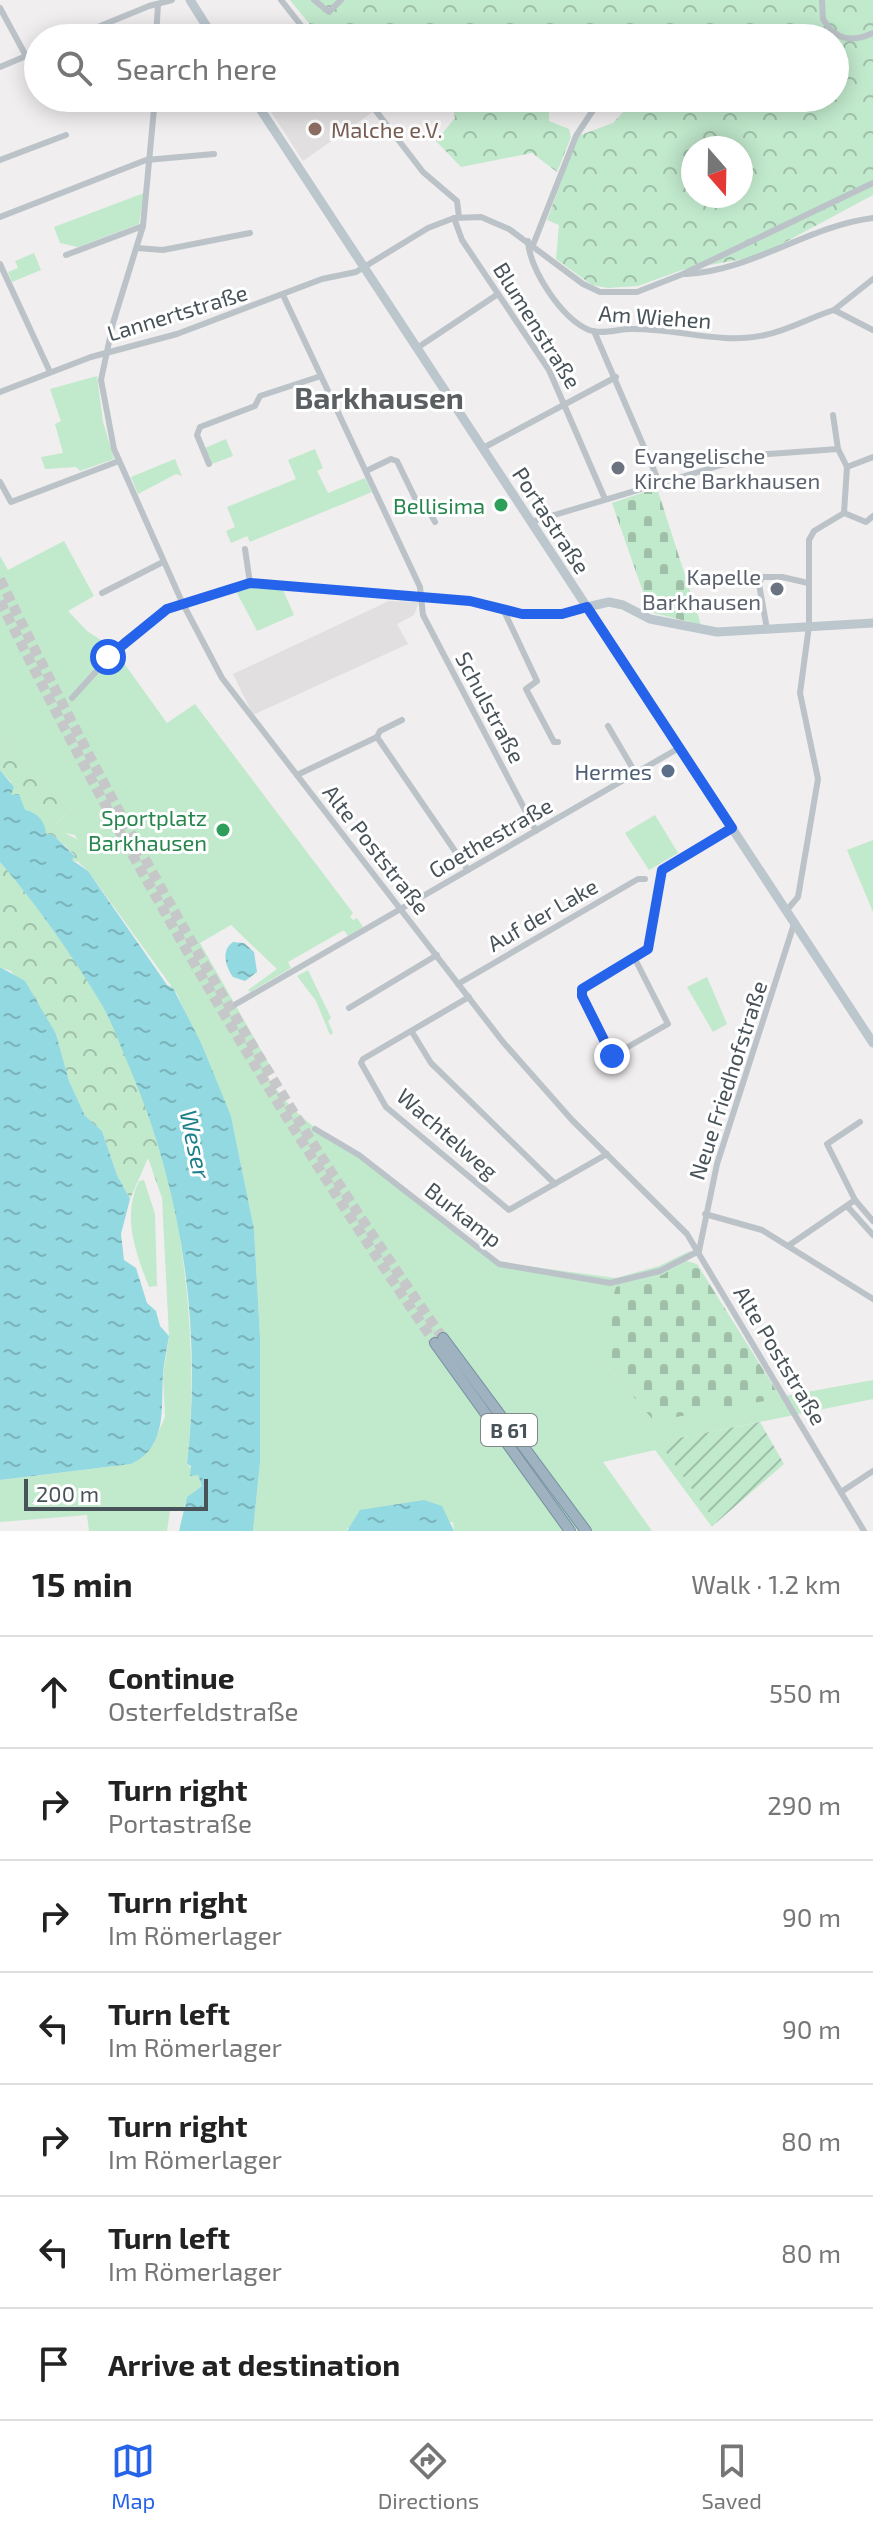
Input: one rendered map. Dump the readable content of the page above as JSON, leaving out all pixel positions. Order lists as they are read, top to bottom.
{
  "streets": {
    "highway": ["B 61"],
    "main road": ["Portastraße"],
    "street": [
      "Lannertstraße",
      "Am Wiehen",
      "Blumenstraße",
      "Schulstraße",
      "Goethestraße",
      "Alte Poststraße",
      "Auf der Lake",
      "Neue Friedhofstraße",
      "Wachtelweg",
      "Burkamp"
    ]
  },
  "crossings": [
    ["Lannertstraße", "Blumenstraße"],
    ["Lannertstraße", "Portastraße"],
    ["Lannertstraße", "Schulstraße"],
    ["Lannertstraße", "Alte Poststraße"],
    ["Portastraße", "Goethestraße"],
    ["Portastraße", "Neue Friedhofstraße"],
    ["Schulstraße", "Goethestraße"],
    ["Goethestraße", "Alte Poststraße"],
    ["Alte Poststraße", "Auf der Lake"],
    ["Alte Poststraße", "Neue Friedhofstraße"],
    ["Alte Poststraße", "Wachtelweg"],
    ["Alte Poststraße", "Burkamp"],
    ["Neue Friedhofstraße", "Burkamp"]
  ],
  "districts": ["Barkhausen"],
  "water": ["Weser"],
  "places": [
    "Malche e.V.",
    "Evangelische Kirche Barkhausen",
    "Bellisima",
    "Kapelle Barkhausen",
    "Hermes",
    "Sportplatz Barkhausen"
  ],
  "scale_bar": "200 m",
  "north": "bottom",
  "page": {
    "search": "Search here",
    "scale": "200 m",
    "heading": ["15 min", "Walk · 1.2 km"],
    "list": [
      ["Continue", "Osterfeldstraße", "550 m"],
      ["Turn right", "Portastraße", "290 m"],
      ["Turn right", "Im Römerlager", "90 m"],
      ["Turn left", "Im Römerlager", "90 m"],
      ["Turn right", "Im Römerlager", "80 m"],
      ["Turn left", "Im Römerlager", "80 m"],
      "Arrive at destination"
    ],
    "nav": ["Map", "Directions", "Saved"]
  }
}
